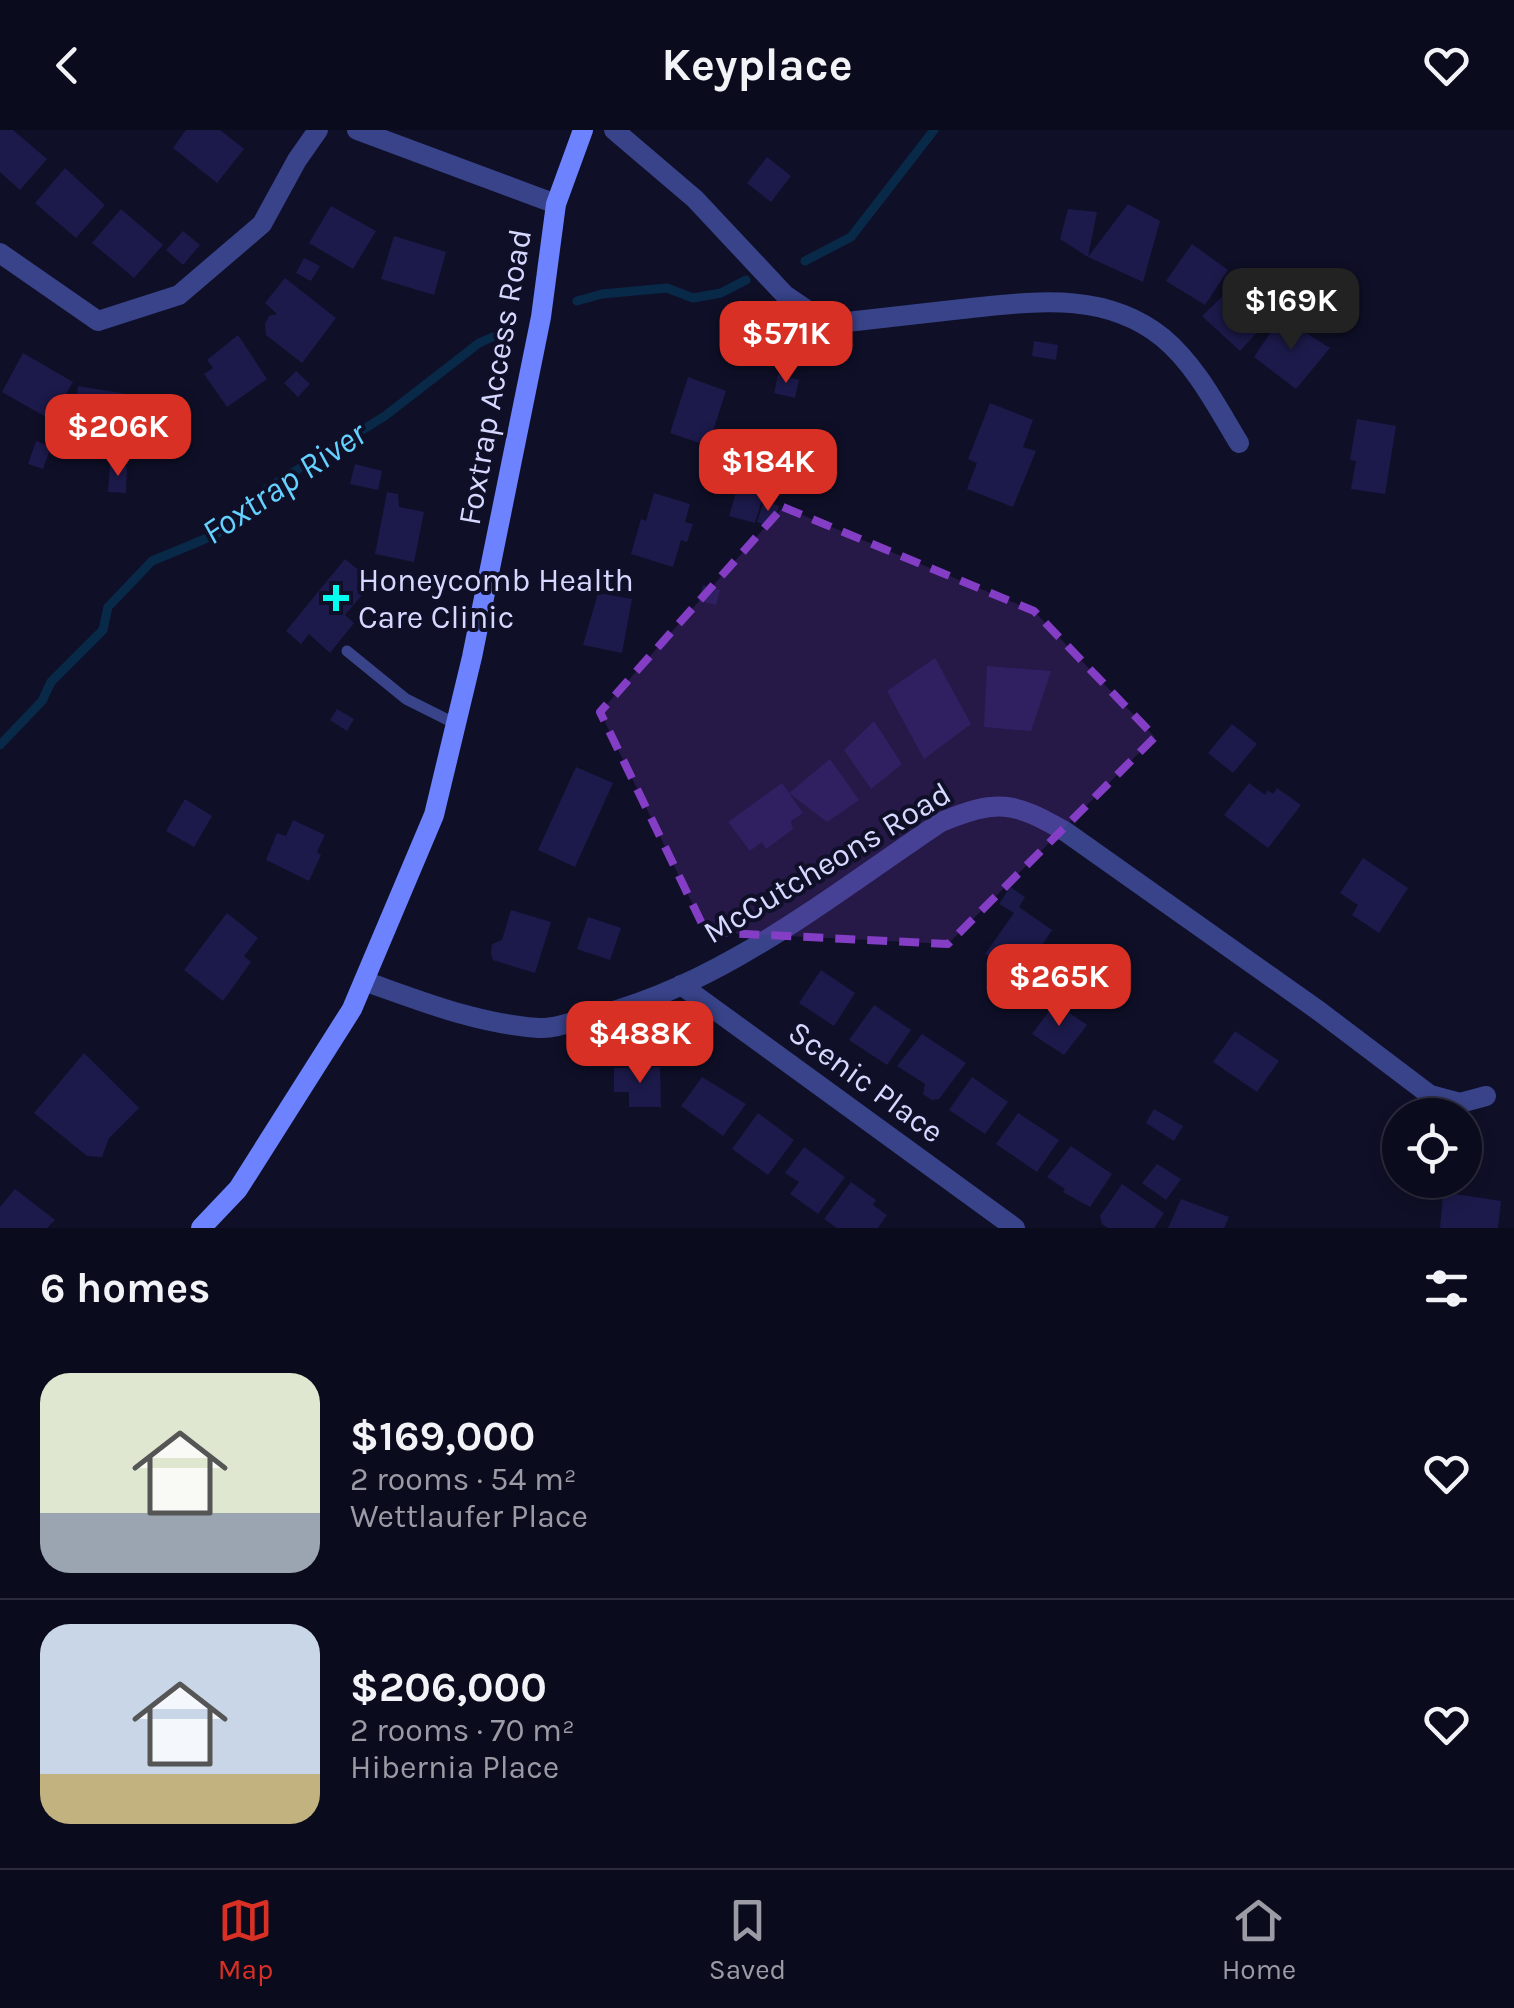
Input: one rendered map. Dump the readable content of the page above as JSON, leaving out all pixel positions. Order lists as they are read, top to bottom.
{
  "streets": {
    "main road": ["Foxtrap Access Road"],
    "street": ["McCutcheons Road", "Scenic Place"]
  },
  "crossings": [
    ["Foxtrap Access Road", "McCutcheons Road"],
    ["McCutcheons Road", "Scenic Place"]
  ],
  "water": ["Foxtrap River"],
  "places": {
    "health": ["Honeycomb Health Care Clinic"]
  },
  "page": {
    "header": "Keyplace",
    "price": [
      "$169K",
      "$571K",
      "$206K",
      "$184K",
      "$265K",
      "$488K"
    ],
    "heading": "6 homes",
    "list": [
      {
        "name": "$169,000",
        "note": "2 rooms · 54 m² · Wettlaufer Place"
      },
      {
        "name": "$206,000",
        "note": "2 rooms · 70 m² · Hibernia Place"
      }
    ],
    "tabs": ["Map", "Saved", "Home"]
  }
}
